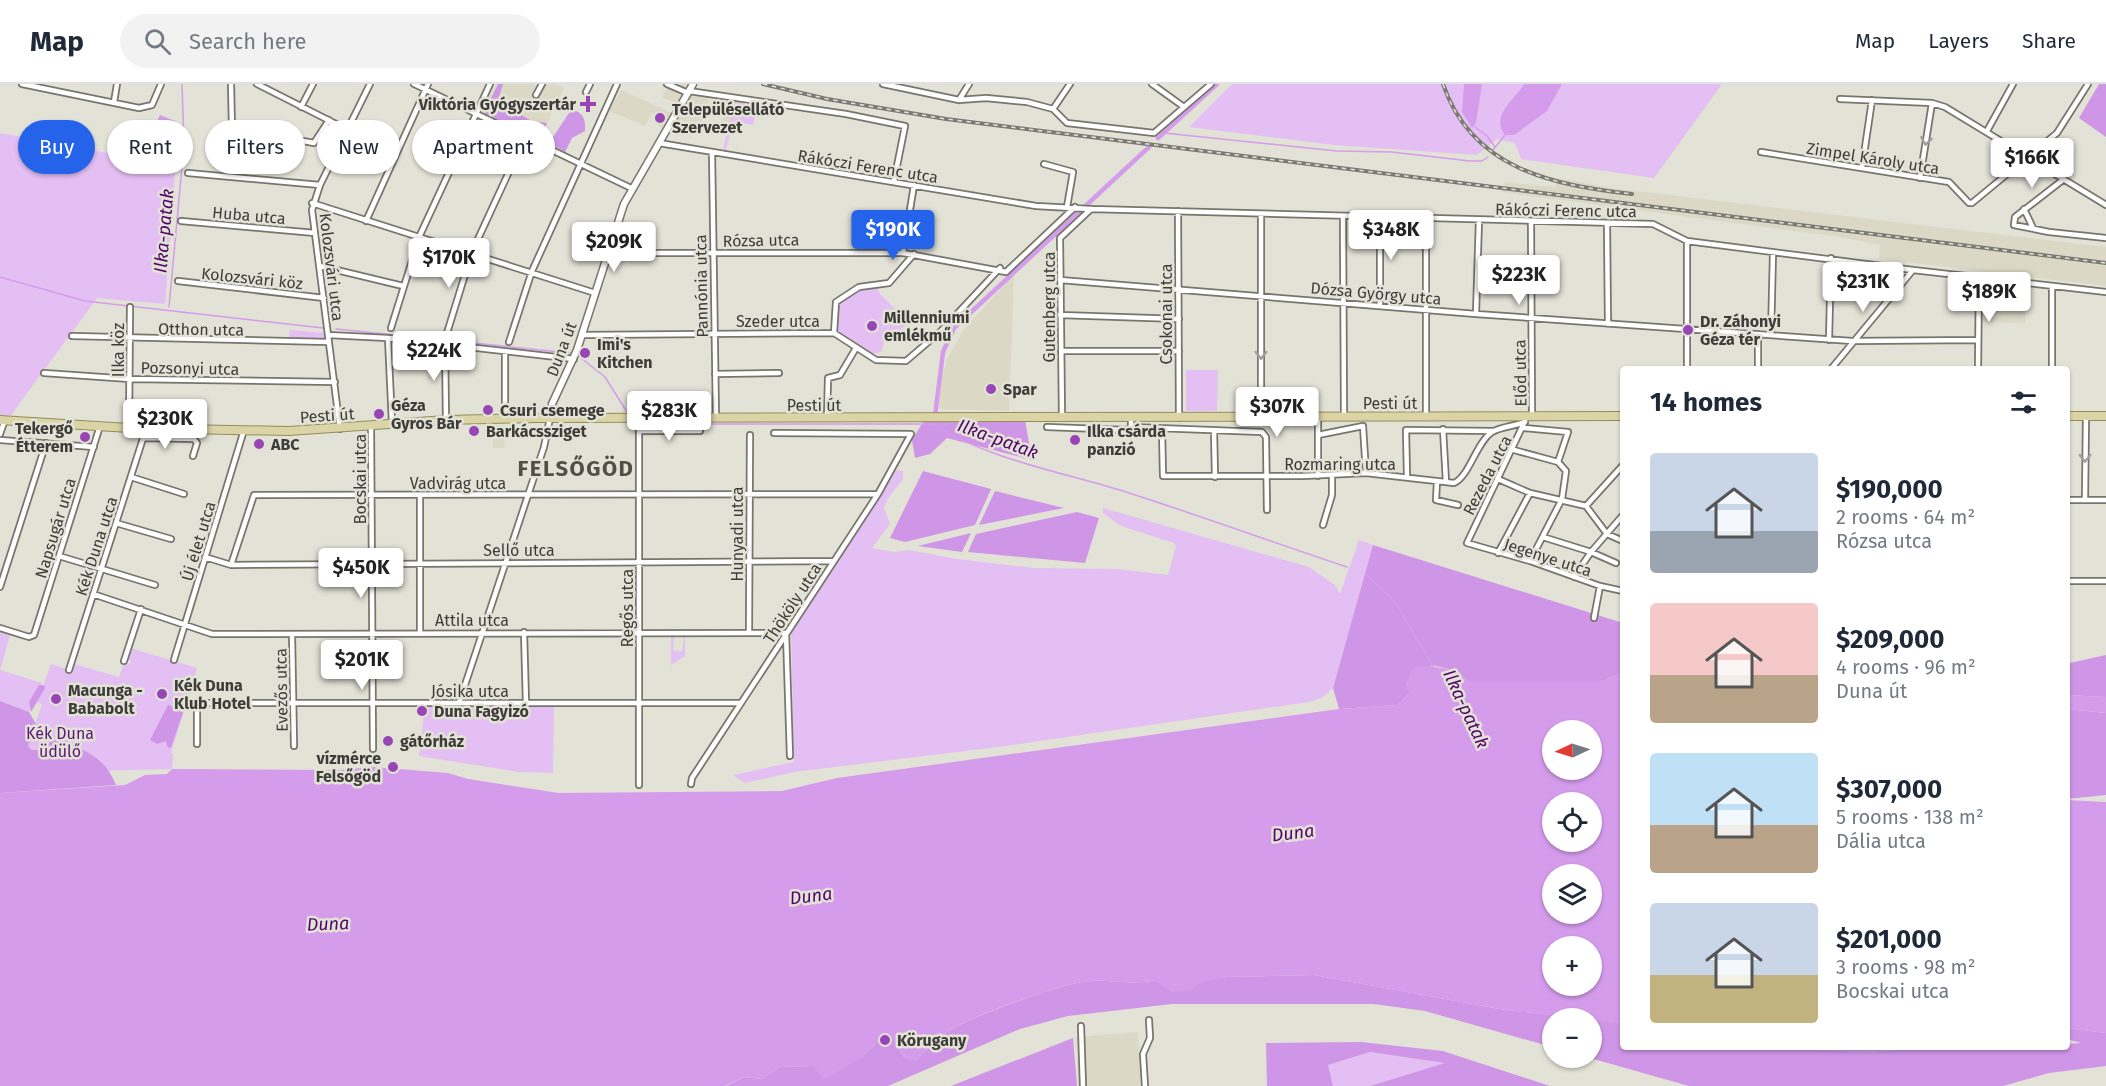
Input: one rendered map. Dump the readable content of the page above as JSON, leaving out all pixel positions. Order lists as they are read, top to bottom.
{
  "streets": {
    "main road": ["Pesti út"],
    "street": [
      "Zimpel Károly utca",
      "Rákóczi Ferenc utca",
      "Huba utca",
      "Rózsa utca",
      "Kolozsvári utca",
      "Kolozsvári köz",
      "Pannónia utca",
      "Dózsa György utca",
      "Gutenberg utca",
      "Csokonai utca",
      "Szeder utca",
      "Otthon utca",
      "Duna út",
      "Ilka köz",
      "Pozsonyi utca",
      "Előd utca",
      "Rozmaring utca",
      "Rezeda utca",
      "Bocskai utca",
      "Vadvirág utca",
      "Napsugár utca",
      "Hunyadi utca",
      "Új élet utca",
      "Kék Duna utca",
      "Sellő utca",
      "Jegenye utca",
      "Thököly utca",
      "Regős utca",
      "Attila utca",
      "Evezős utca",
      "Jósika utca"
    ]
  },
  "crossings": [
    ["Rákóczi Ferenc utca", "Pannónia utca"],
    ["Rákóczi Ferenc utca", "Gutenberg utca"],
    ["Rákóczi Ferenc utca", "Csokonai utca"],
    ["Rákóczi Ferenc utca", "Szeder utca"],
    ["Rákóczi Ferenc utca", "Duna út"],
    ["Rákóczi Ferenc utca", "Előd utca"],
    ["Huba utca", "Kolozsvári utca"],
    ["Rózsa utca", "Pannónia utca"],
    ["Rózsa utca", "Szeder utca"],
    ["Rózsa utca", "Duna út"],
    ["Kolozsvári utca", "Kolozsvári köz"],
    ["Kolozsvári utca", "Otthon utca"],
    ["Kolozsvári utca", "Pozsonyi utca"],
    ["Kolozsvári utca", "Pesti út"],
    ["Pannónia utca", "Szeder utca"],
    ["Pannónia utca", "Pesti út"],
    ["Dózsa György utca", "Gutenberg utca"],
    ["Dózsa György utca", "Csokonai utca"],
    ["Dózsa György utca", "Előd utca"],
    ["Gutenberg utca", "Pesti út"],
    ["Csokonai utca", "Pesti út"],
    ["Szeder utca", "Duna út"],
    ["Otthon utca", "Ilka köz"],
    ["Duna út", "Pesti út"],
    ["Duna út", "Vadvirág utca"],
    ["Duna út", "Sellő utca"],
    ["Duna út", "Attila utca"],
    ["Duna út", "Jósika utca"],
    ["Ilka köz", "Pozsonyi utca"],
    ["Ilka köz", "Pesti út"],
    ["Előd utca", "Pesti út"],
    ["Előd utca", "Rezeda utca"],
    ["Pesti út", "Rozmaring utca"],
    ["Pesti út", "Rezeda utca"],
    ["Pesti út", "Bocskai utca"],
    ["Pesti út", "Napsugár utca"],
    ["Pesti út", "Új élet utca"],
    ["Pesti út", "Kék Duna utca"],
    ["Rezeda utca", "Jegenye utca"],
    ["Bocskai utca", "Vadvirág utca"],
    ["Bocskai utca", "Sellő utca"],
    ["Bocskai utca", "Attila utca"],
    ["Bocskai utca", "Jósika utca"],
    ["Vadvirág utca", "Hunyadi utca"],
    ["Vadvirág utca", "Sellő utca"],
    ["Vadvirág utca", "Thököly utca"],
    ["Vadvirág utca", "Regős utca"],
    ["Hunyadi utca", "Sellő utca"],
    ["Hunyadi utca", "Attila utca"],
    ["Új élet utca", "Sellő utca"],
    ["Új élet utca", "Attila utca"],
    ["Kék Duna utca", "Attila utca"],
    ["Sellő utca", "Thököly utca"],
    ["Sellő utca", "Regős utca"],
    ["Thököly utca", "Attila utca"],
    ["Thököly utca", "Jósika utca"],
    ["Regős utca", "Attila utca"],
    ["Regős utca", "Jósika utca"],
    ["Attila utca", "Evezős utca"],
    ["Evezős utca", "Jósika utca"]
  ],
  "districts": ["FELSŐGÖD"],
  "water": ["Ilka-patak", "Duna"],
  "parks": ["Kék Duna üdülő"],
  "places": {
    "health": ["Viktória Gyógyszertár"],
    "other": [
      "Településellátó Szervezet",
      "Millenniumi emlékmű",
      "Dr. Záhonyi Géza tér",
      "Imi's Kitchen",
      "Spar",
      "Csuri csemege",
      "Géza Gyros Bár",
      "Barkácssziget",
      "Tekergő Étterem",
      "Ilka csárda panzió",
      "ABC",
      "Kék Duna Klub Hotel",
      "Macunga - Bababolt",
      "Duna Fagyizó",
      "gátőrház",
      "vízmérce Felsőgöd",
      "Körugany"
    ]
  },
  "north": "left",
  "page": {
    "header": "Map",
    "search": "Search here",
    "nav": ["Map", "Layers", "Share"],
    "chip": [
      "Buy",
      "Rent",
      "Filters",
      "New",
      "Apartment"
    ],
    "price": [
      "$166K",
      "$190K",
      "$348K",
      "$209K",
      "$170K",
      "$223K",
      "$231K",
      "$189K",
      "$224K",
      "$307K",
      "$283K",
      "$230K",
      "$450K",
      "$201K"
    ],
    "heading": "14 homes",
    "list": [
      {
        "name": "$190,000",
        "note": "2 rooms · 64 m² · Rózsa utca"
      },
      {
        "name": "$209,000",
        "note": "4 rooms · 96 m² · Duna út"
      },
      {
        "name": "$307,000",
        "note": "5 rooms · 138 m² · Dália utca"
      },
      {
        "name": "$201,000",
        "note": "3 rooms · 98 m² · Bocskai utca"
      }
    ],
    "map_buttons": ["+", "−"]
  }
}
